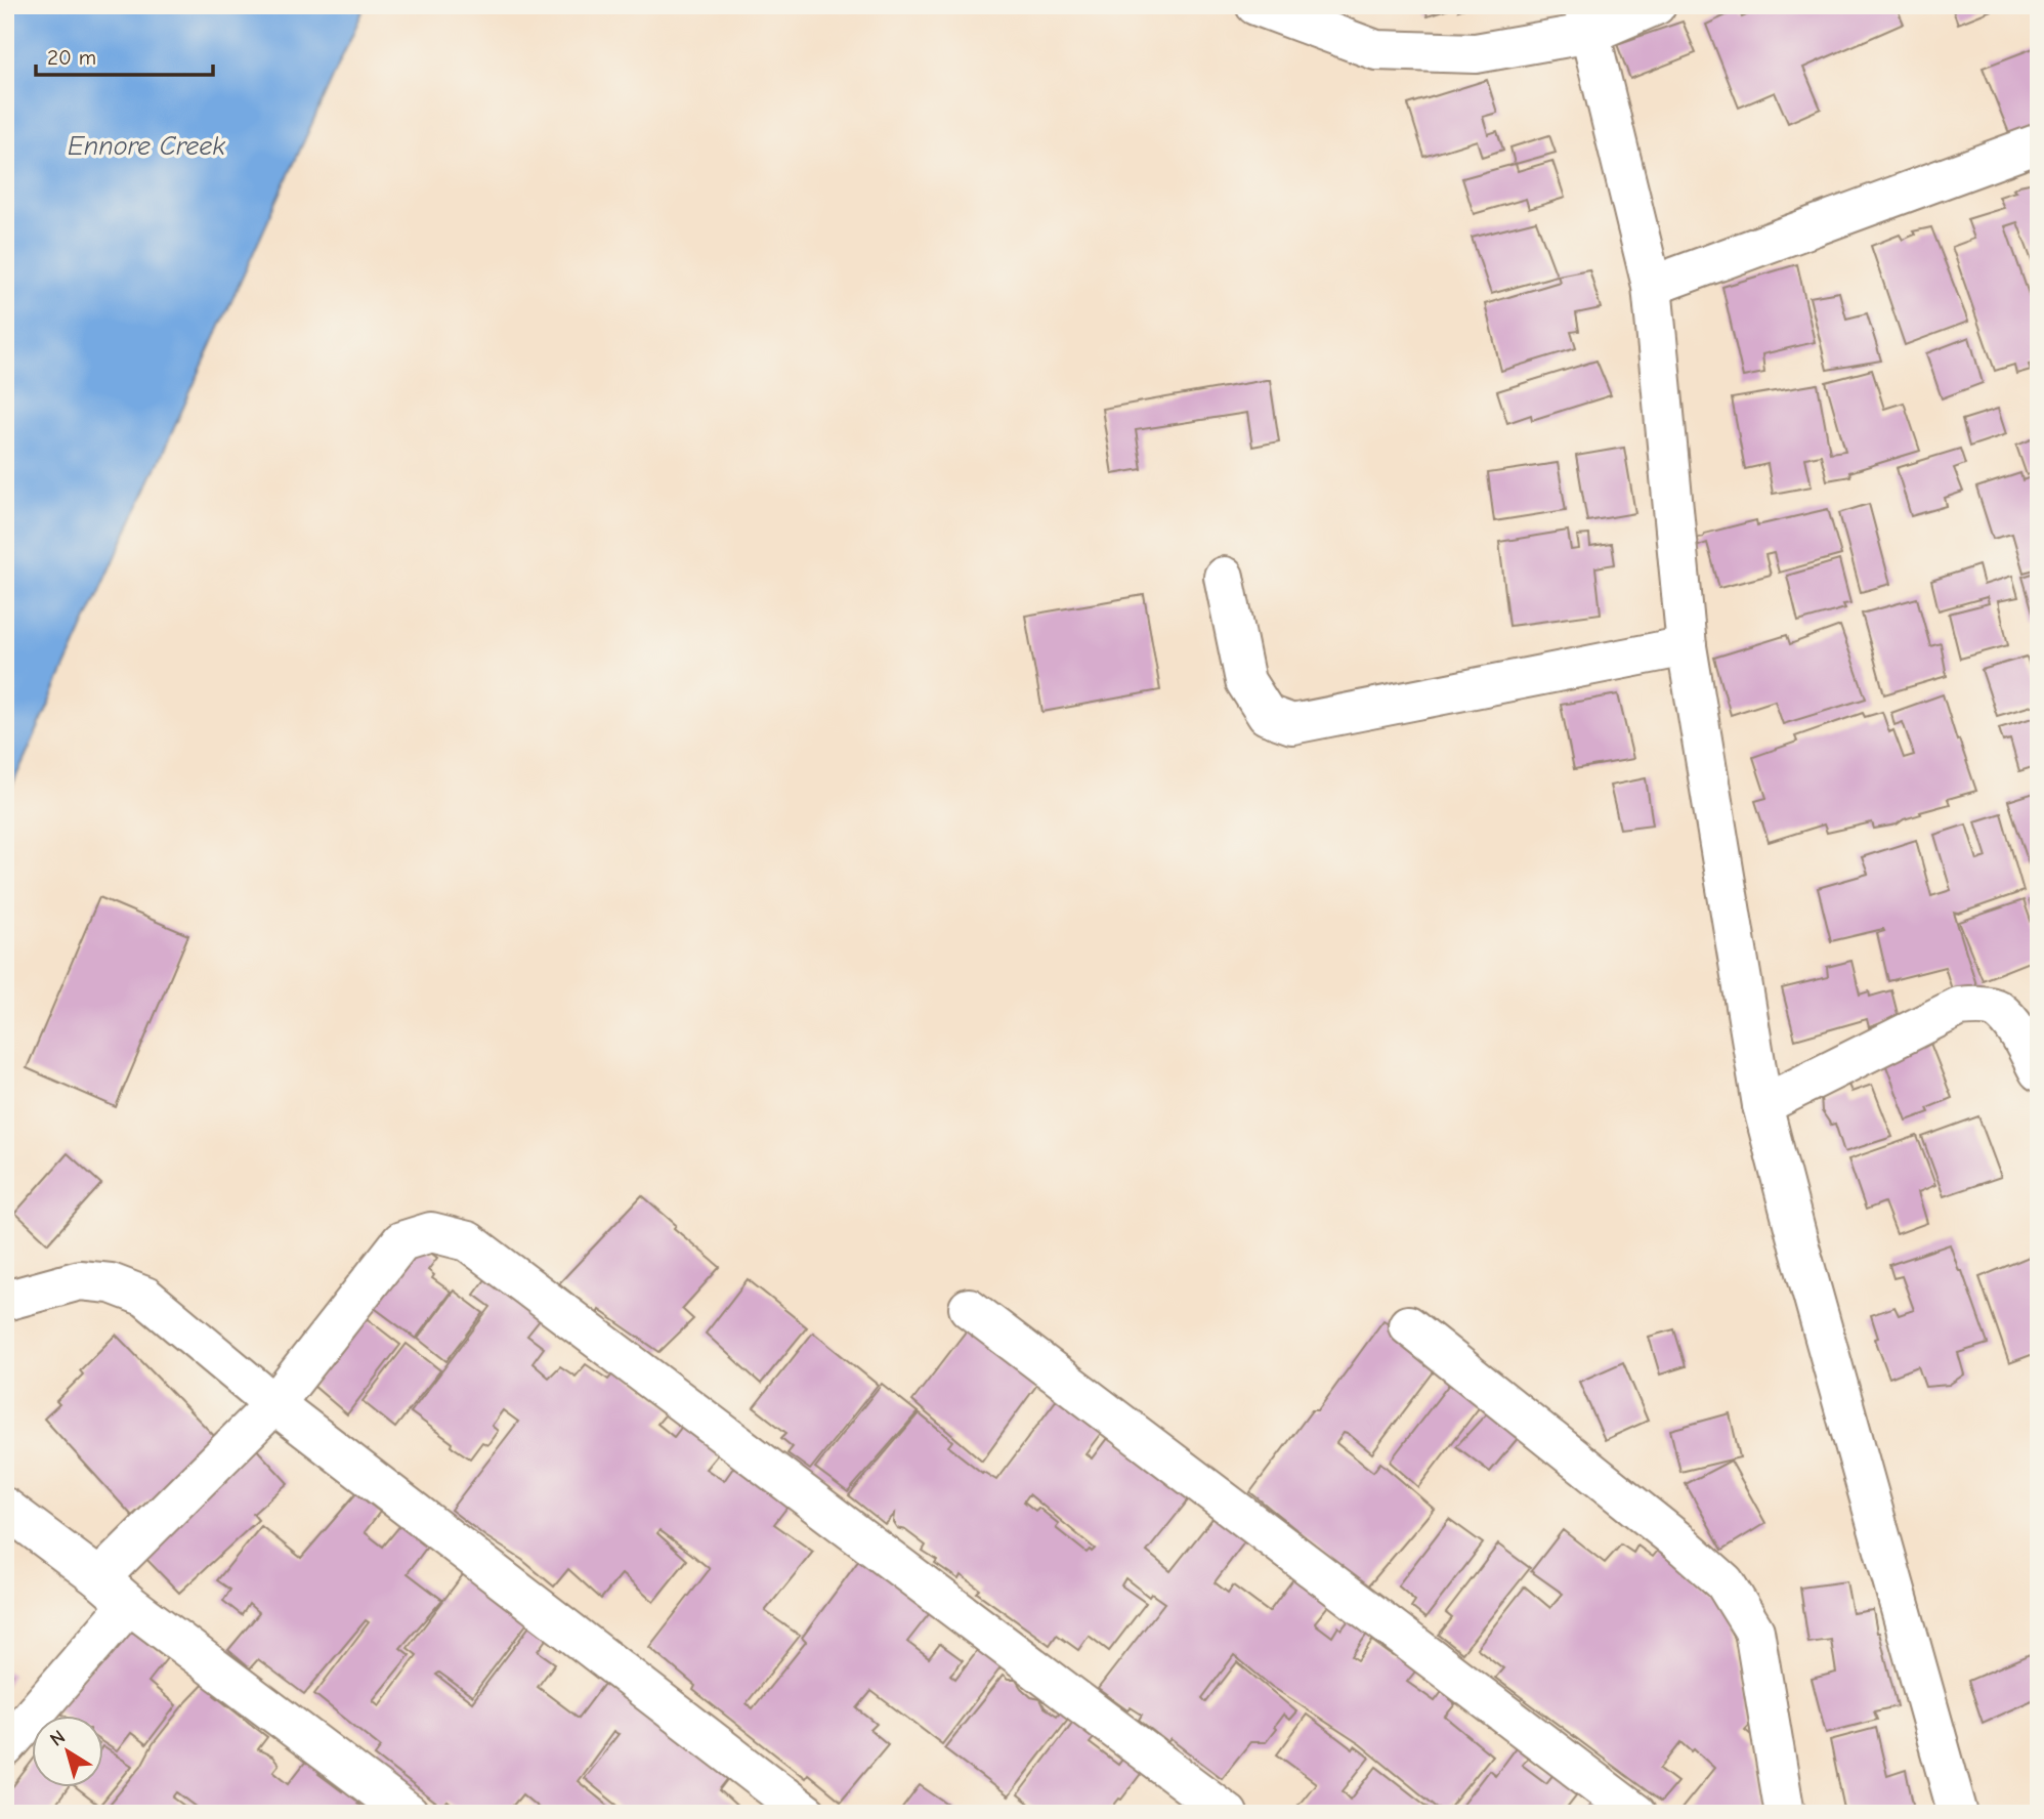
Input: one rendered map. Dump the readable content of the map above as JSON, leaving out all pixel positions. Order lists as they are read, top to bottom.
{
  "water": ["Ennore Creek"],
  "scale_bar": "20 m",
  "north": "top left"
}
